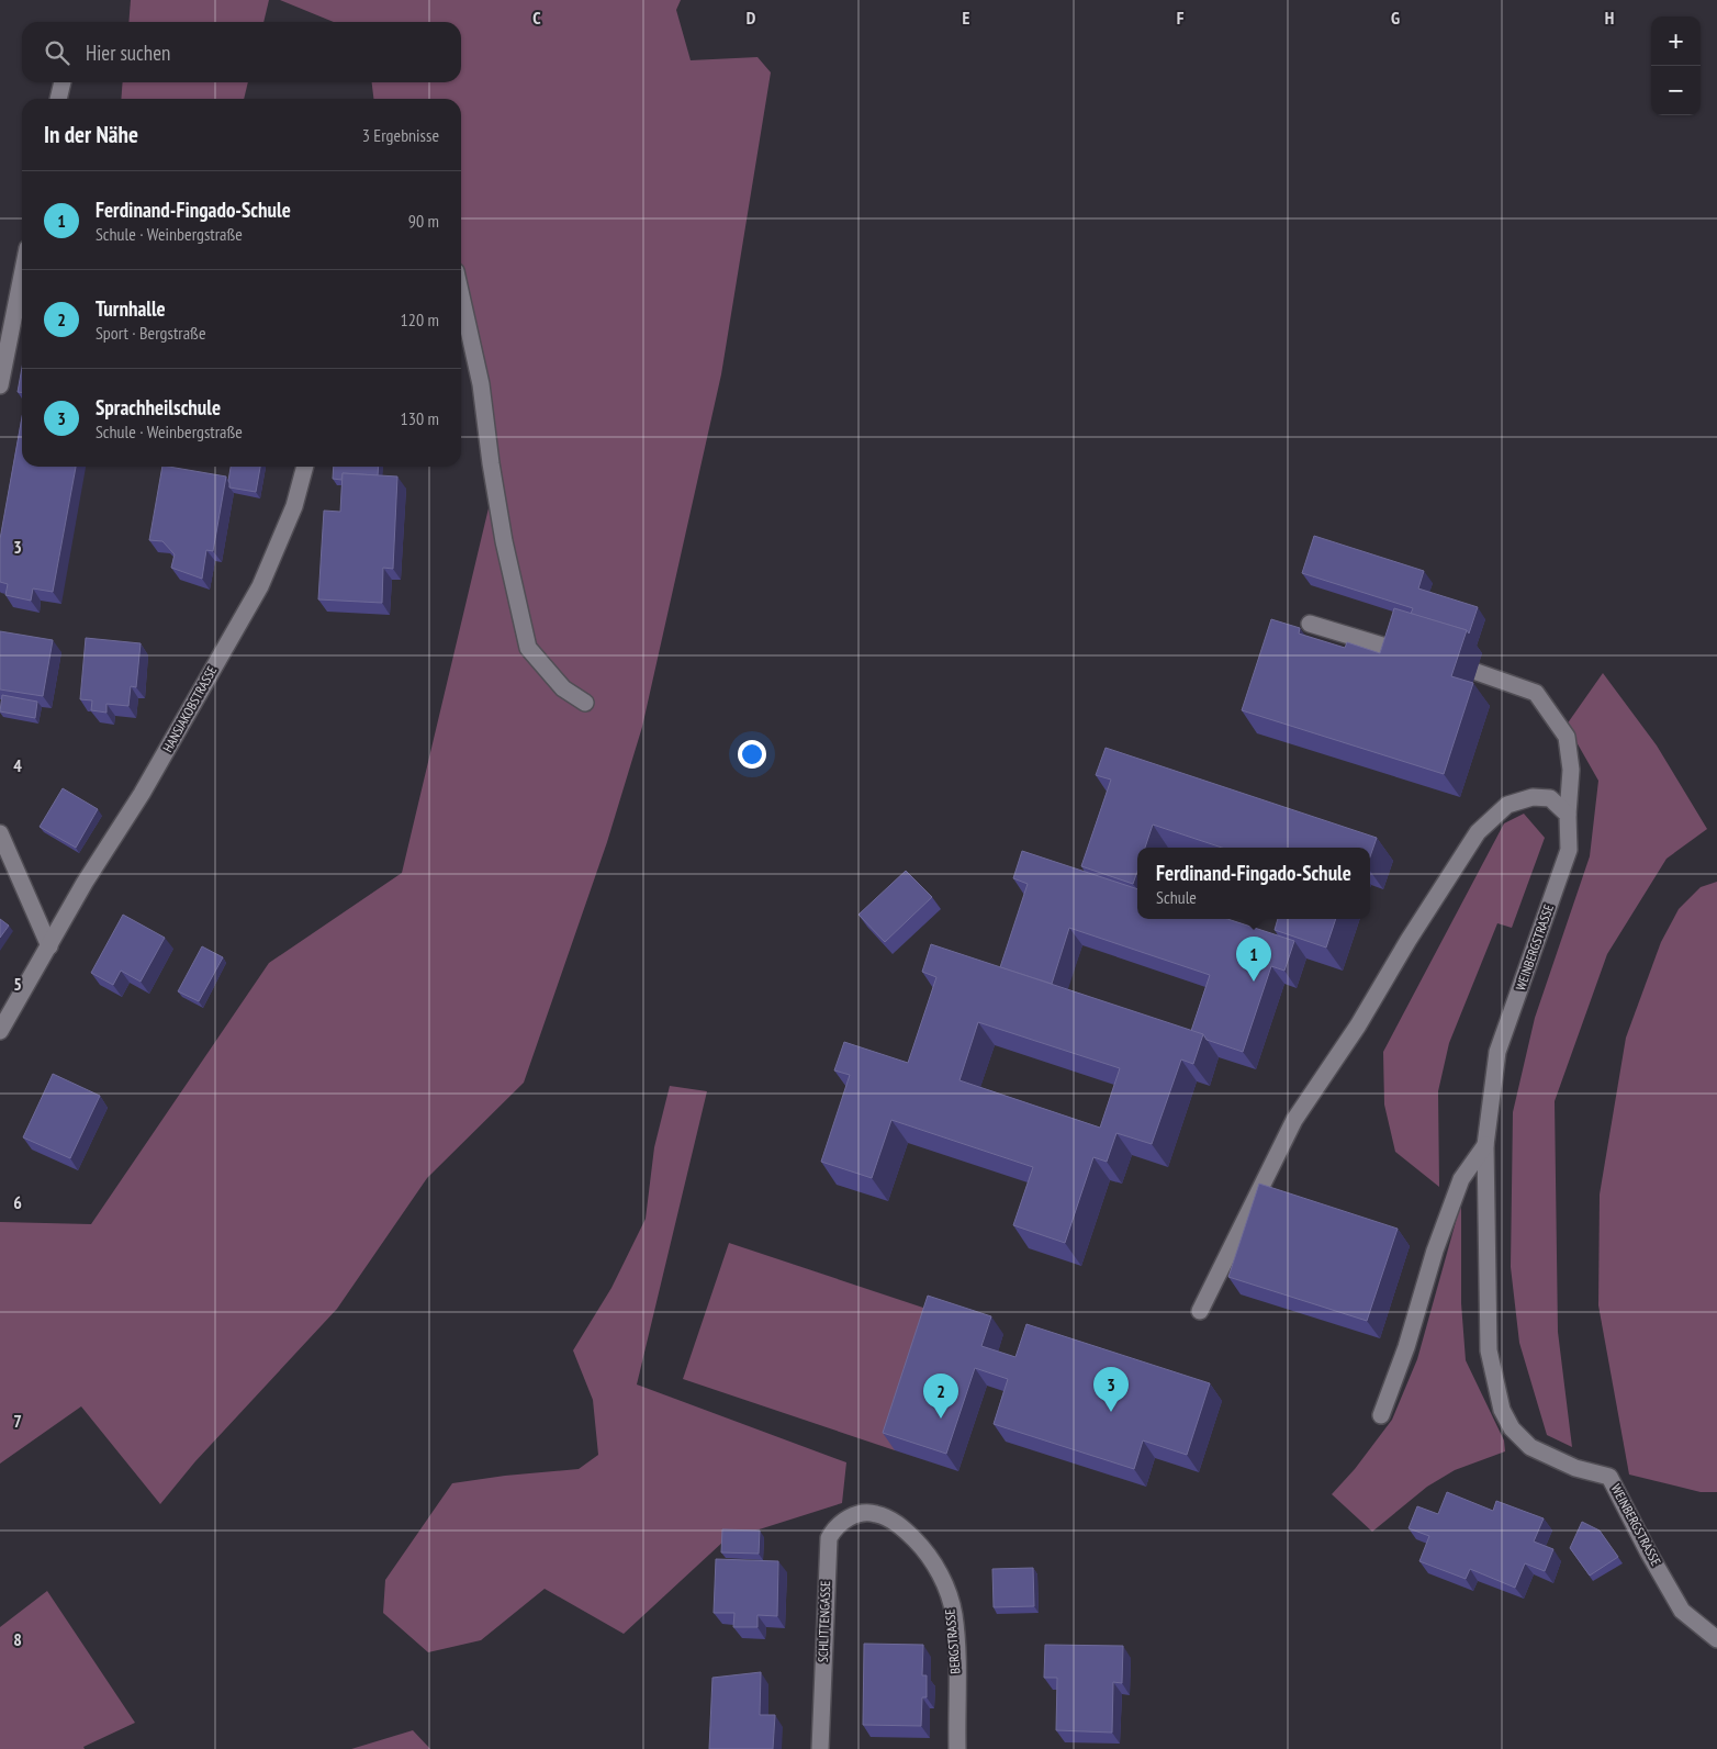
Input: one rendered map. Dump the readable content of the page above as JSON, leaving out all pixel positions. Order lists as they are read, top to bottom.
{
  "streets": {
    "street": [
      "HANSJAKOBSTRASSE",
      "WEINBERGSTRASSE",
      "SCHLITTENGASSE",
      "BERGSTRASSE"
    ]
  },
  "crossings": [
    ["SCHLITTENGASSE", "BERGSTRASSE"]
  ],
  "page": {
    "map_buttons": ["+", "−"],
    "search": "Hier suchen",
    "heading": ["In der Nähe", "3 Ergebnisse"],
    "list": [
      {
        "mark": "1",
        "name": "Ferdinand-Fingado-Schule",
        "note": "Schule · Weinbergstraße",
        "value": "90 m"
      },
      {
        "mark": "2",
        "name": "Turnhalle",
        "note": "Sport · Bergstraße",
        "value": "120 m"
      },
      {
        "mark": "3",
        "name": "Sprachheilschule",
        "note": "Schule · Weinbergstraße",
        "value": "130 m"
      }
    ],
    "popup": ["Ferdinand-Fingado-Schule", "Schule"],
    "pins": ["1", "3", "2"]
  },
  "grid": {
    "columns": [
      "C",
      "D",
      "E",
      "F",
      "G",
      "H"
    ],
    "rows": [
      "3",
      "4",
      "5",
      "6",
      "7",
      "8"
    ]
  }
}
